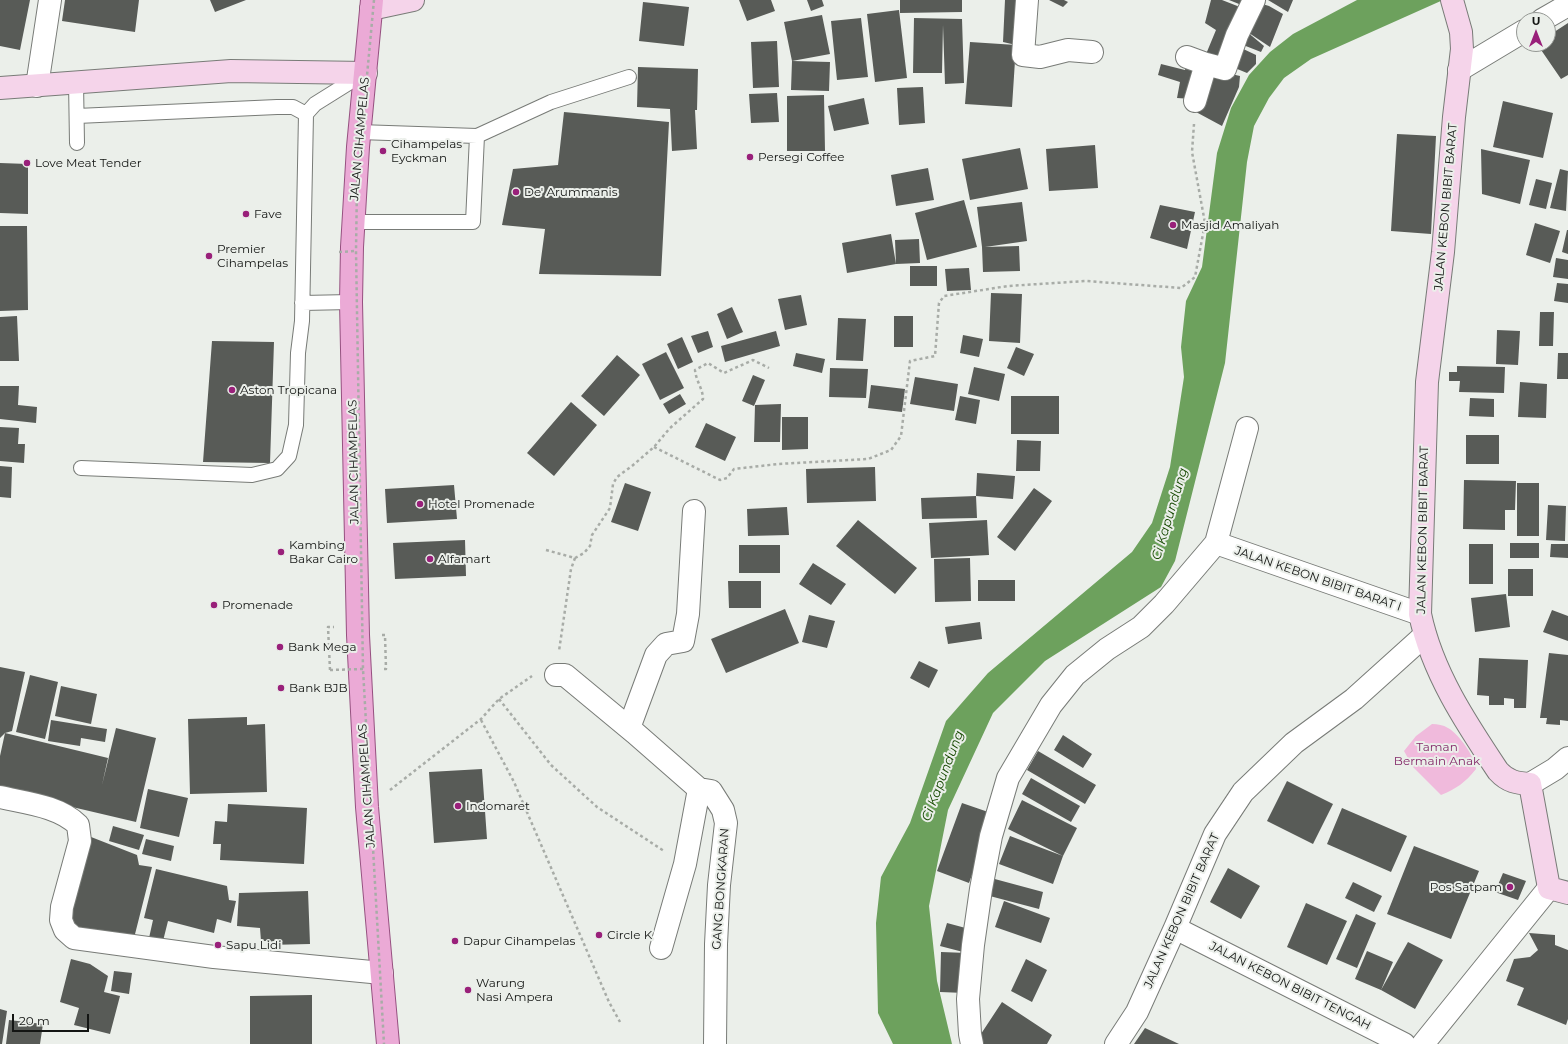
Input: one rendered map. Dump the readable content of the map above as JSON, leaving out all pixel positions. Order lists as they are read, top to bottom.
{
  "streets": {
    "main road": ["JALAN CIHAMPELAS"],
    "street": [
      "JALAN KEBON BIBIT BARAT",
      "JALAN KEBON BIBIT BARAT I",
      "GANG BONGKARAN",
      "JALAN KEBON BIBIT TENGAH"
    ]
  },
  "crossings": [
    ["JALAN KEBON BIBIT BARAT", "JALAN KEBON BIBIT BARAT I"],
    ["JALAN KEBON BIBIT BARAT", "JALAN KEBON BIBIT TENGAH"]
  ],
  "water": ["Ci Kapundung"],
  "parks": ["Taman Bermain Anak"],
  "places": [
    "Cihampelas Eyckman",
    "Persegi Coffee",
    "Love Meat Tender",
    "De' Arummanis",
    "Fave",
    "Masjid Amaliyah",
    "Premier Cihampelas",
    "Aston Tropicana",
    "Hotel Promenade",
    "Kambing Bakar Cairo",
    "Alfamart",
    "Promenade",
    "Bank Mega",
    "Bank BJB",
    "Indomaret",
    "Pos Satpam",
    "Circle K",
    "Dapur Cihampelas",
    "Sapu Lidi",
    "Warung Nasi Ampera"
  ],
  "scale_bar": "20 m",
  "north": "top"
}
